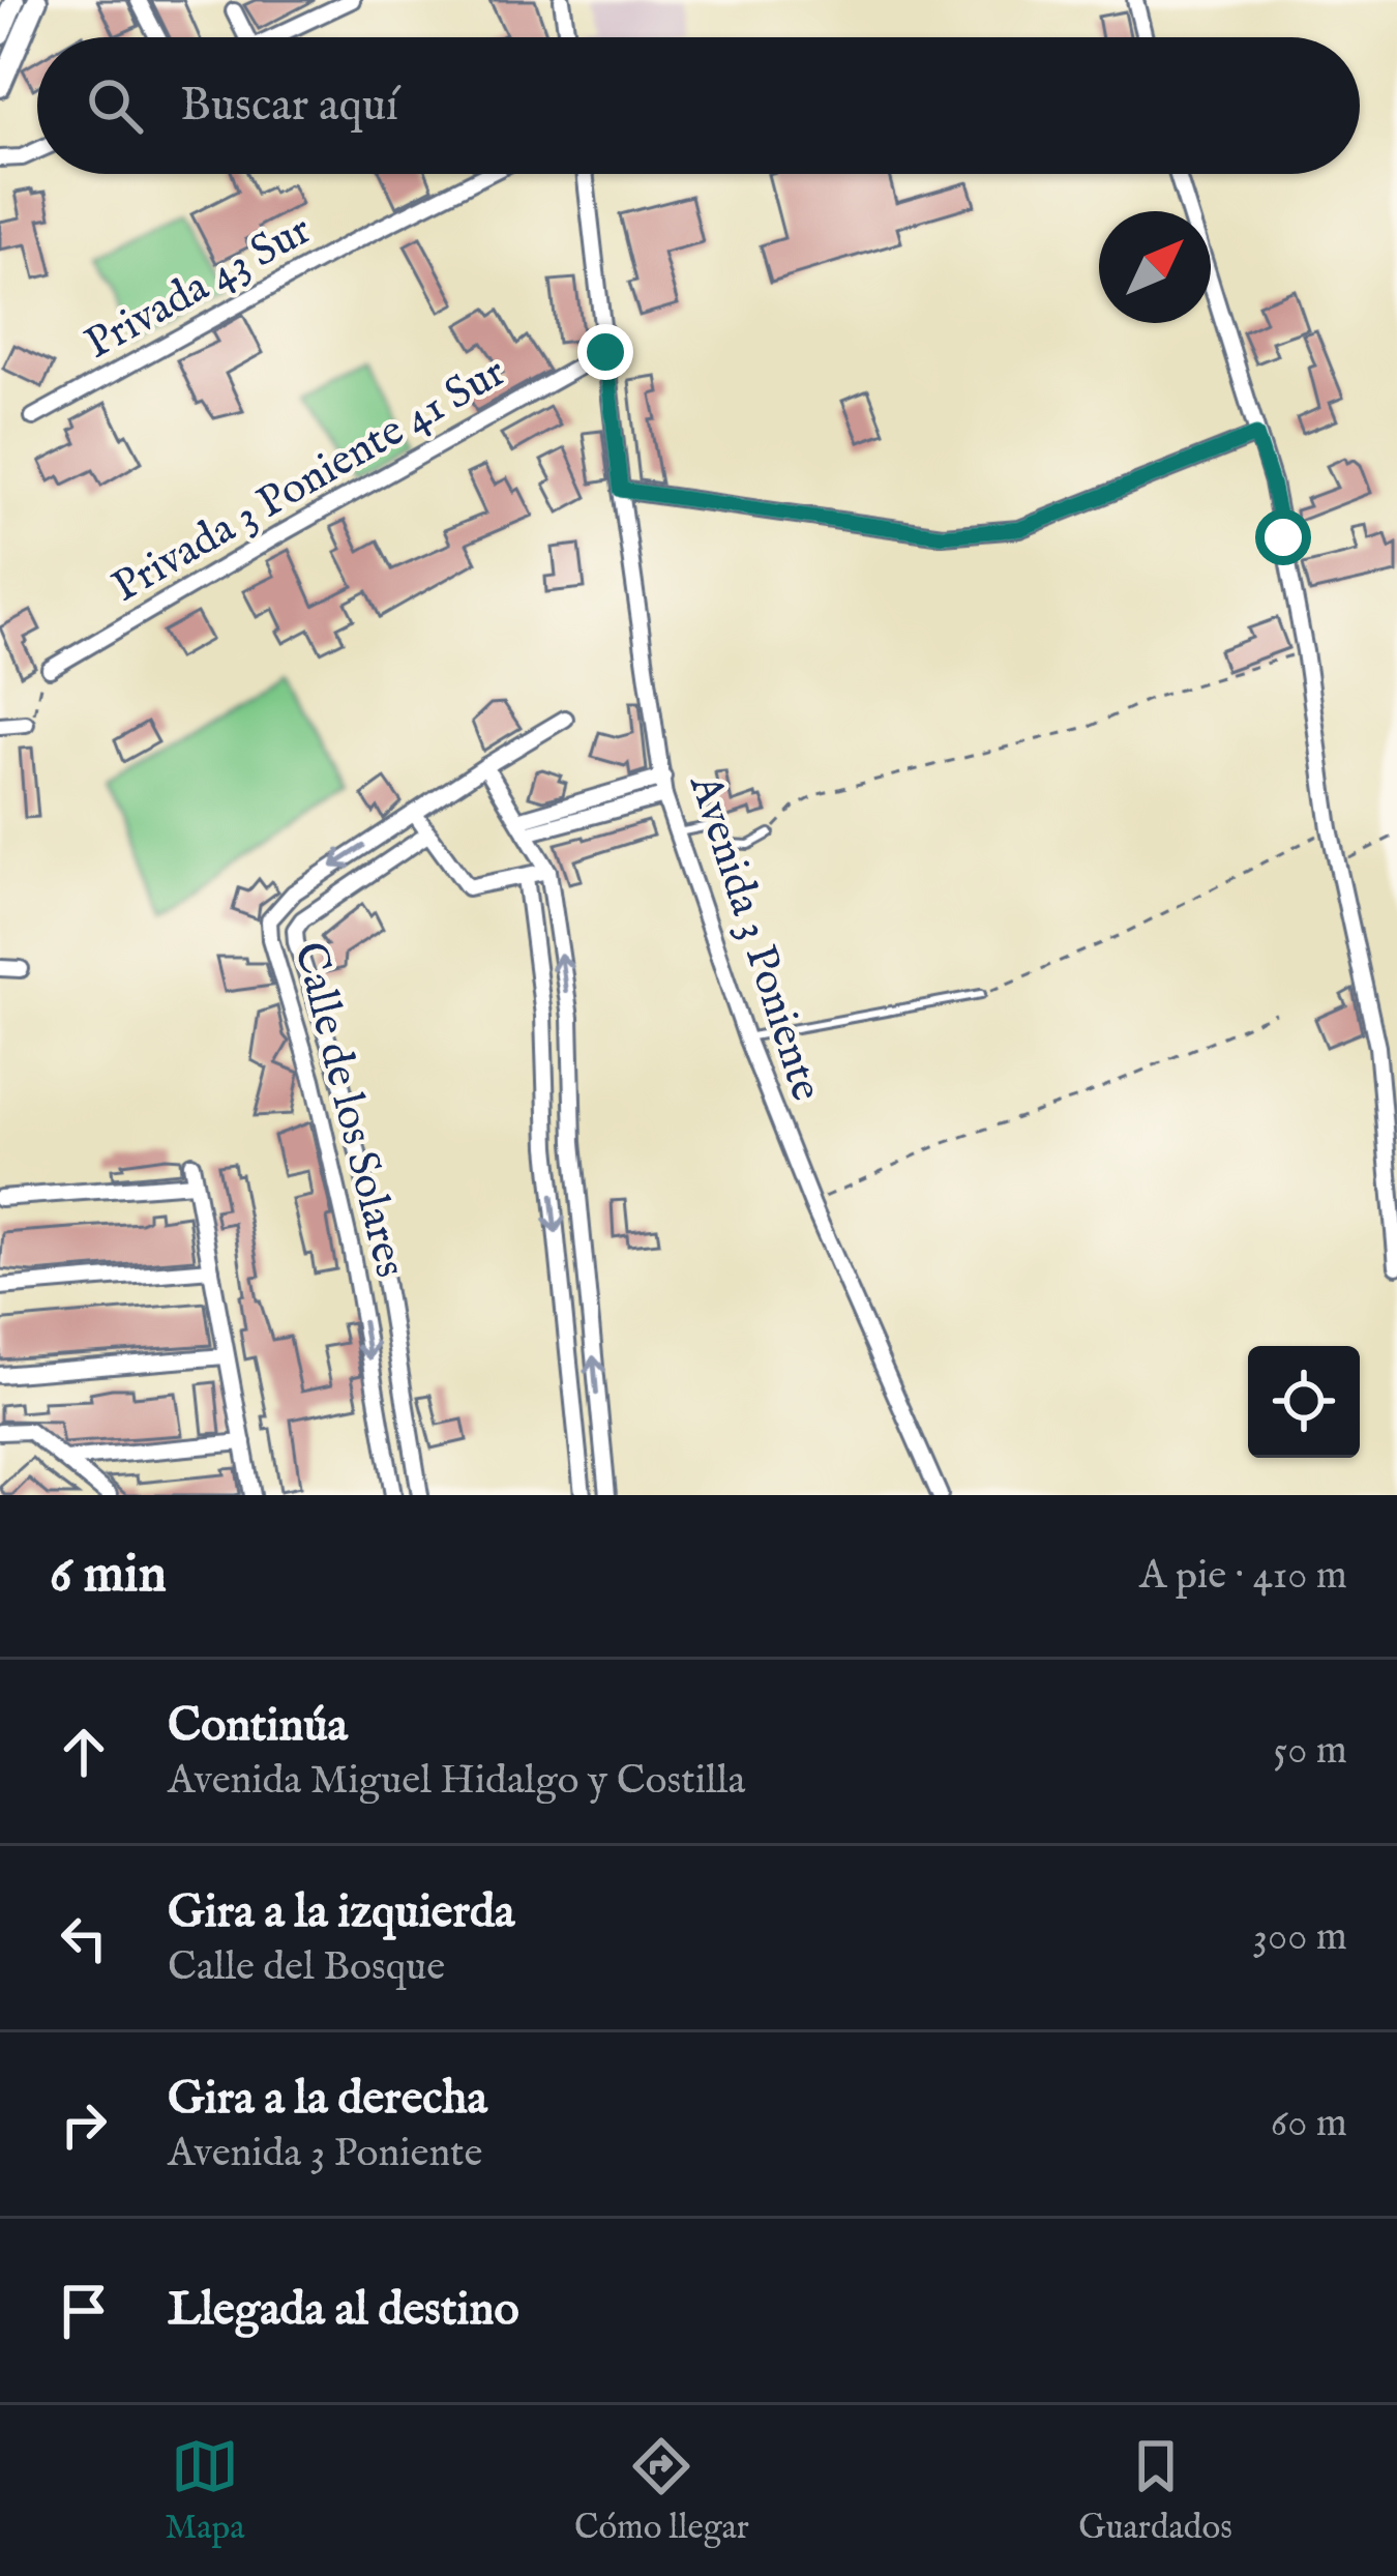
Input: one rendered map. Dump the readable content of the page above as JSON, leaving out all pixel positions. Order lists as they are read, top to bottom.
{
  "streets": {
    "street": [
      "Privada 43 Sur",
      "Privada 3 Poniente 41 Sur",
      "Avenida 3 Poniente",
      "Calle de los Solares"
    ]
  },
  "crossings": [
    ["Privada 3 Poniente 41 Sur", "Avenida 3 Poniente"]
  ],
  "north": "top right",
  "page": {
    "search": "Buscar aquí",
    "heading": ["6 min", "A pie · 410 m"],
    "list": [
      ["Continúa", "Avenida Miguel Hidalgo y Costilla", "50 m"],
      ["Gira a la izquierda", "Calle del Bosque", "300 m"],
      ["Gira a la derecha", "Avenida 3 Poniente", "60 m"],
      "Llegada al destino"
    ],
    "nav": ["Mapa", "Cómo llegar", "Guardados"]
  }
}
